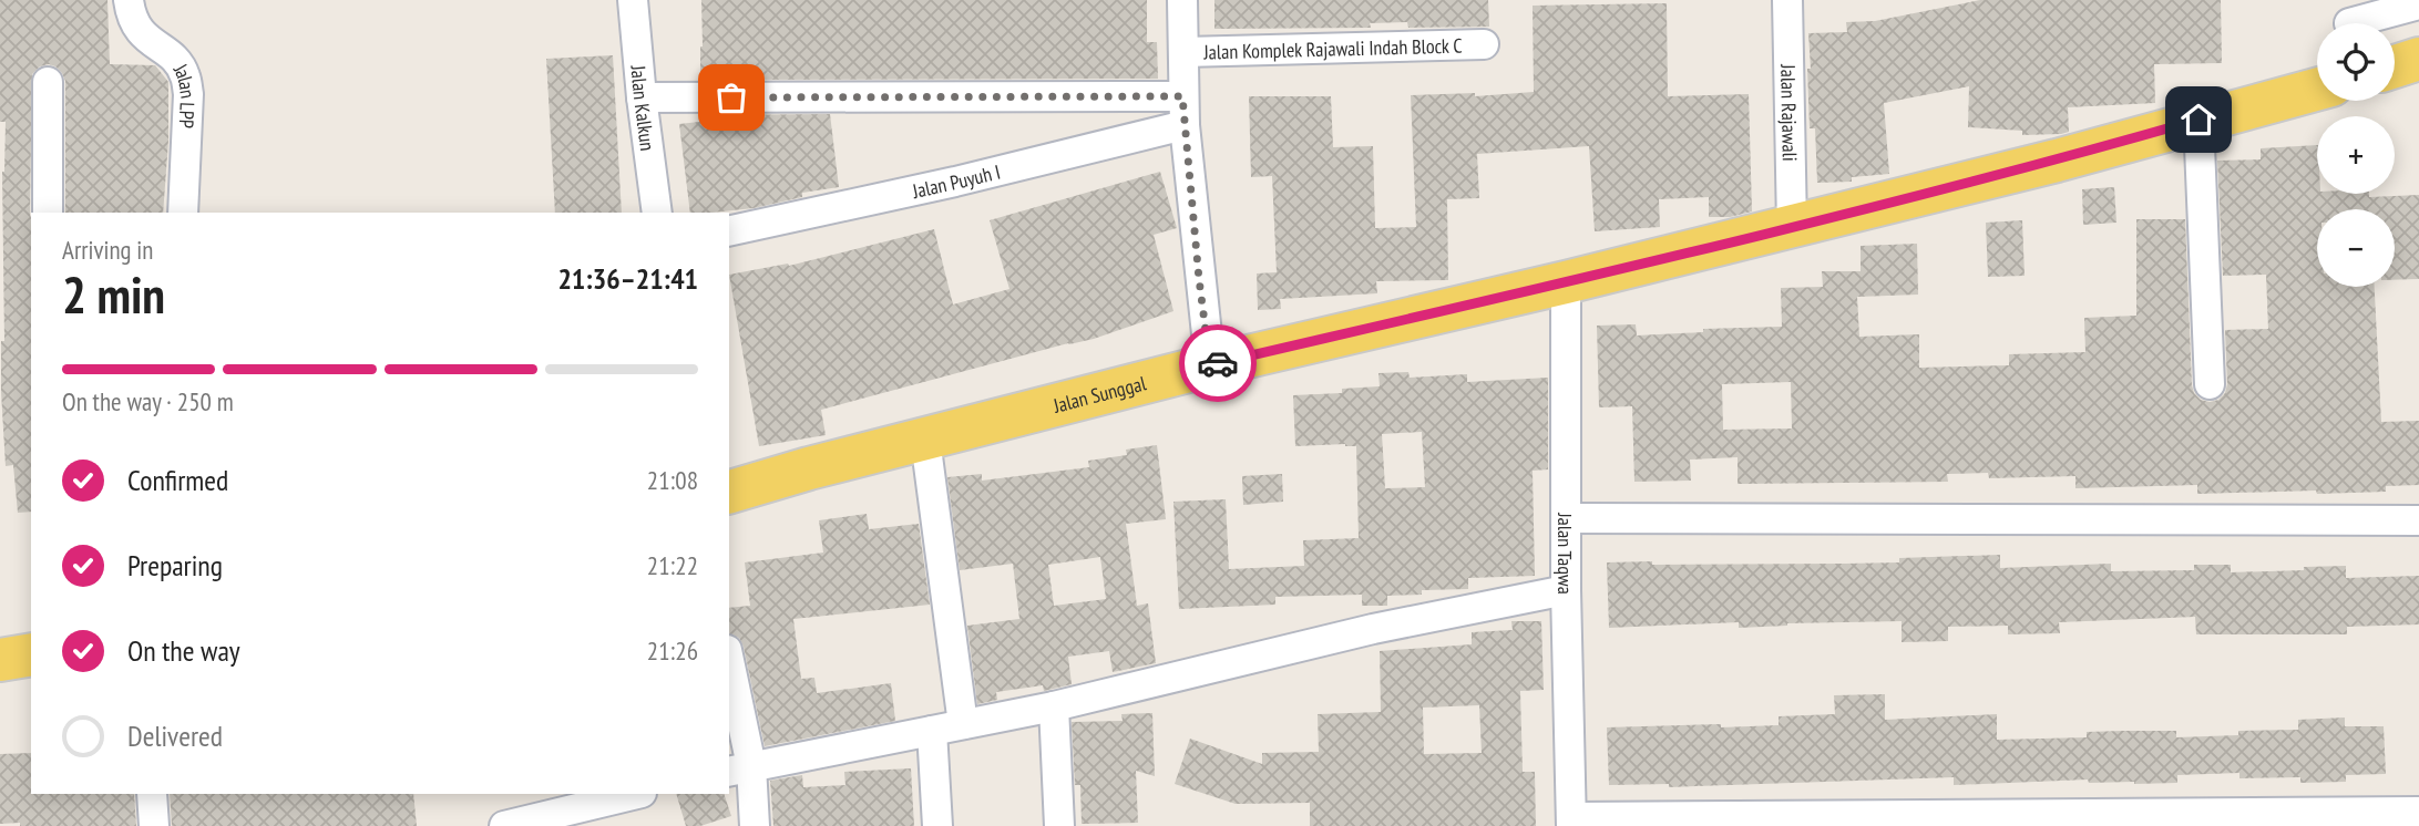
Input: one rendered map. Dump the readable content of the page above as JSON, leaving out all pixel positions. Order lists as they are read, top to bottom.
{
  "streets": {
    "main road": ["Jalan Sunggal"],
    "street": [
      "Jalan Komplek Rajawali Indah Block C",
      "Jalan LPP",
      "Jalan Kalkun",
      "Jalan Rajawali",
      "Jalan Puyuh I",
      "Jalan Taqwa"
    ]
  },
  "crossings": [
    ["Jalan Rajawali", "Jalan Sunggal"],
    ["Jalan Sunggal", "Jalan Taqwa"]
  ],
  "page": {
    "map_buttons": ["+", "−"],
    "heading": ["2 min", "Arriving in", "21:36–21:41"],
    "bar": "On the way · 250 m",
    "list": [
      ["Confirmed", "21:08"],
      ["Preparing", "21:22"],
      ["On the way", "21:26"],
      "Delivered"
    ]
  }
}
